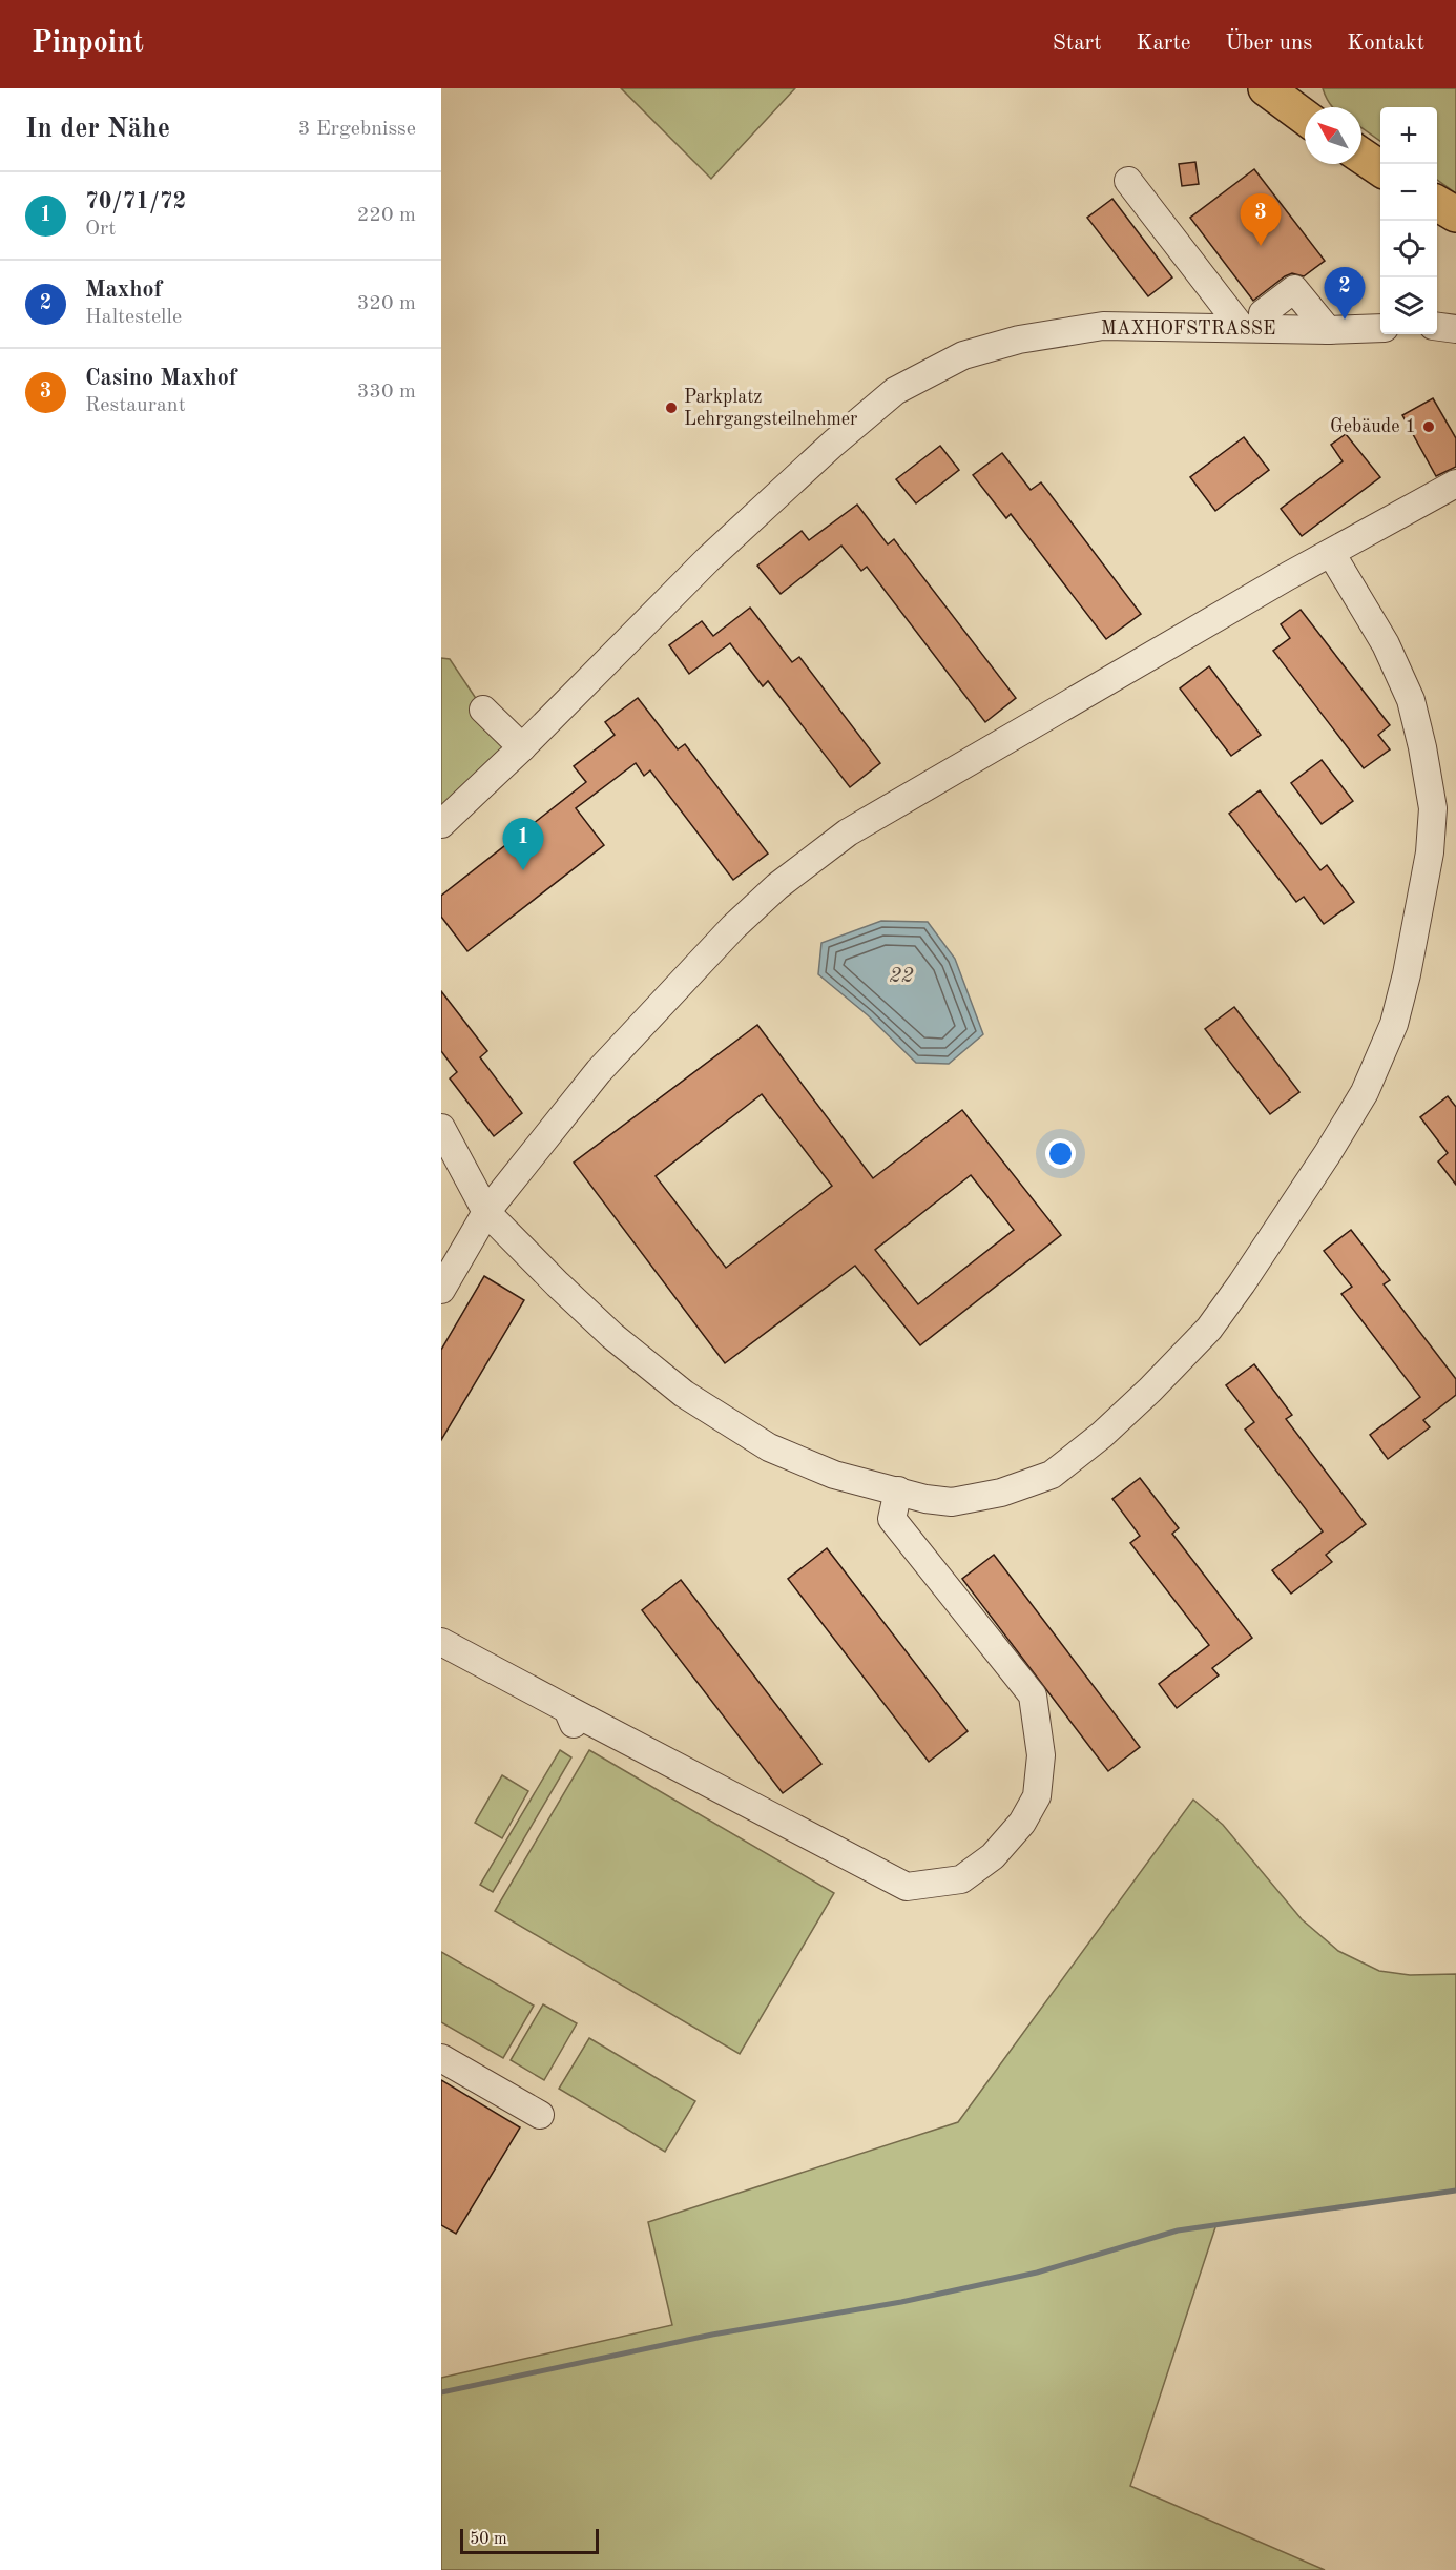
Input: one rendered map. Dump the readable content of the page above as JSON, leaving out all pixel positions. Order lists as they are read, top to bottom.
{
  "streets": {
    "street": ["MAXHOFSTRASSE"]
  },
  "water": ["22"],
  "places": ["Parkplatz Lehrgangsteilnehmer", "Gebäude 1"],
  "scale_bar": "50 m",
  "north": "top left",
  "page": {
    "header": "Pinpoint",
    "nav": [
      "Start",
      "Karte",
      "Über uns",
      "Kontakt"
    ],
    "heading": ["In der Nähe", "3 Ergebnisse"],
    "map_buttons": ["+", "−"],
    "list": [
      {
        "mark": "1",
        "name": "70/71/72",
        "note": "Ort",
        "value": "220 m"
      },
      {
        "mark": "2",
        "name": "Maxhof",
        "note": "Haltestelle",
        "value": "320 m"
      },
      {
        "mark": "3",
        "name": "Casino Maxhof",
        "note": "Restaurant",
        "value": "330 m"
      }
    ],
    "pins": ["3", "2", "1"],
    "scale": "50 m"
  }
}
